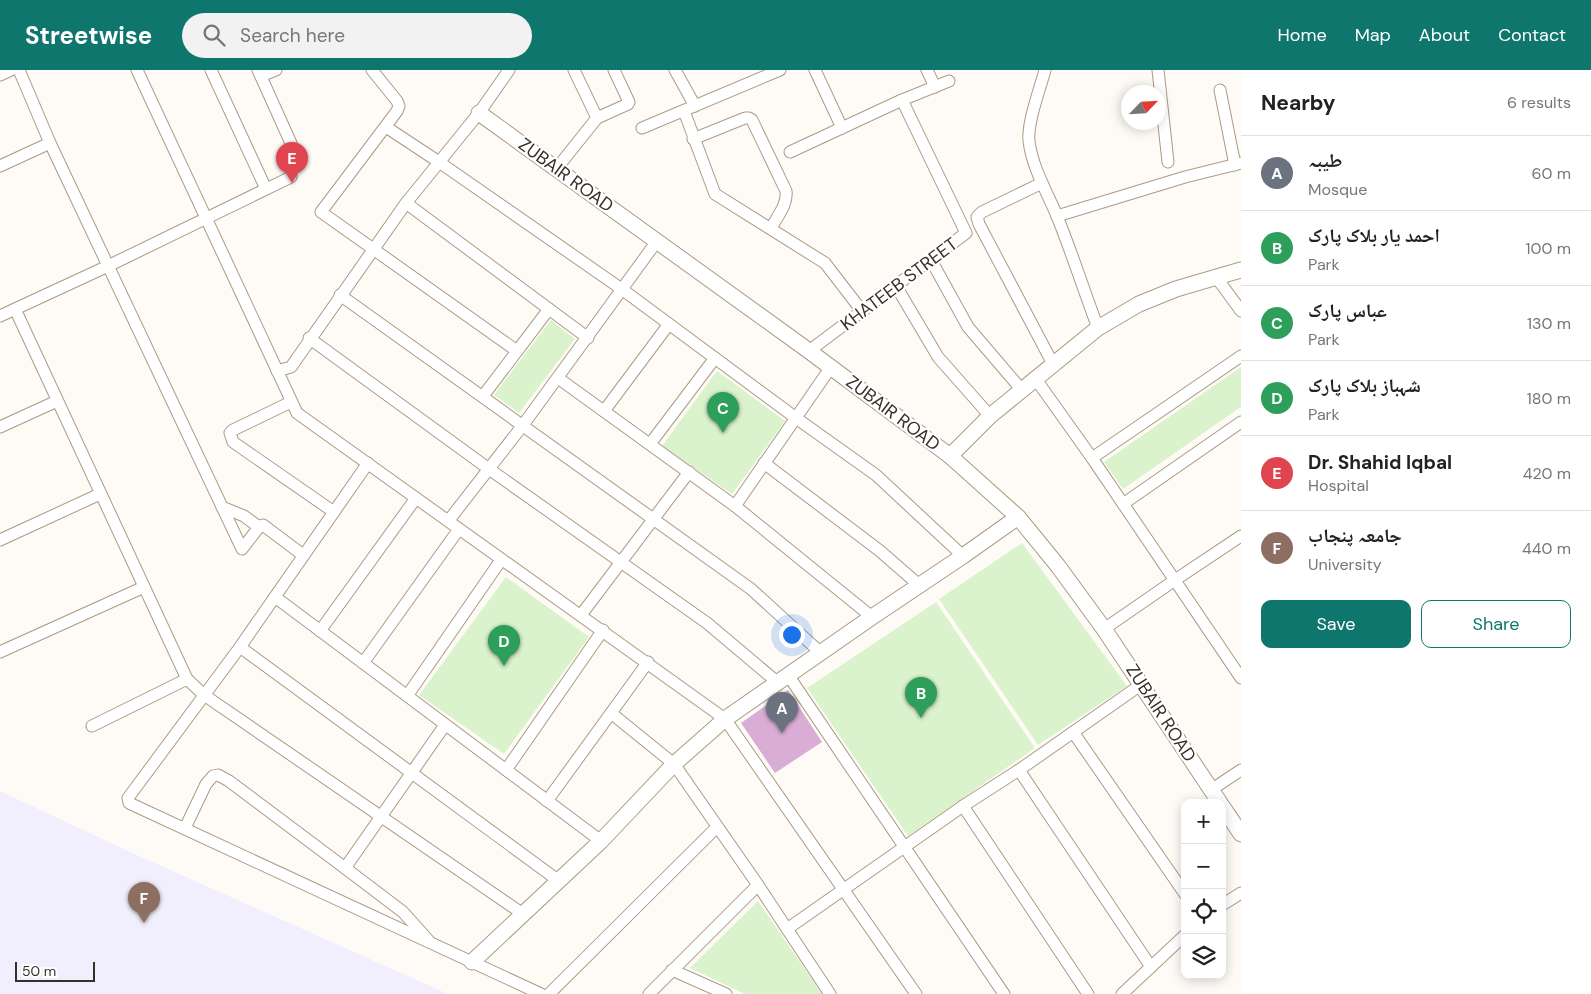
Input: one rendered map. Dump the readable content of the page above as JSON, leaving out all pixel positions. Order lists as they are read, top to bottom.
{
  "streets": {
    "street": ["ZUBAIR ROAD", "KHATEEB STREET"]
  },
  "crossings": [
    ["ZUBAIR ROAD", "KHATEEB STREET"]
  ],
  "scale_bar": "50 m",
  "north": "top right",
  "page": {
    "header": "Streetwise",
    "search": "Search here",
    "nav": [
      "Home",
      "Map",
      "About",
      "Contact"
    ],
    "heading": ["Nearby", "6 results"],
    "list": [
      {
        "mark": "A",
        "name": "طیبہ",
        "note": "Mosque",
        "value": "60 m"
      },
      {
        "mark": "B",
        "name": "احمد یار بلاک پارک",
        "note": "Park",
        "value": "100 m"
      },
      {
        "mark": "C",
        "name": "عباس پارک",
        "note": "Park",
        "value": "130 m"
      },
      {
        "mark": "D",
        "name": "شہباز بلاک پارک",
        "note": "Park",
        "value": "180 m"
      },
      {
        "mark": "E",
        "name": "Dr. Shahid Iqbal",
        "note": "Hospital",
        "value": "420 m"
      },
      {
        "mark": "F",
        "name": "جامعہ پنجاب",
        "note": "University",
        "value": "440 m"
      }
    ],
    "pins": [
      "E",
      "C",
      "D",
      "B",
      "A",
      "F"
    ],
    "buttons": ["Save", "Share"],
    "map_buttons": ["+", "−"],
    "scale": "50 m"
  }
}
